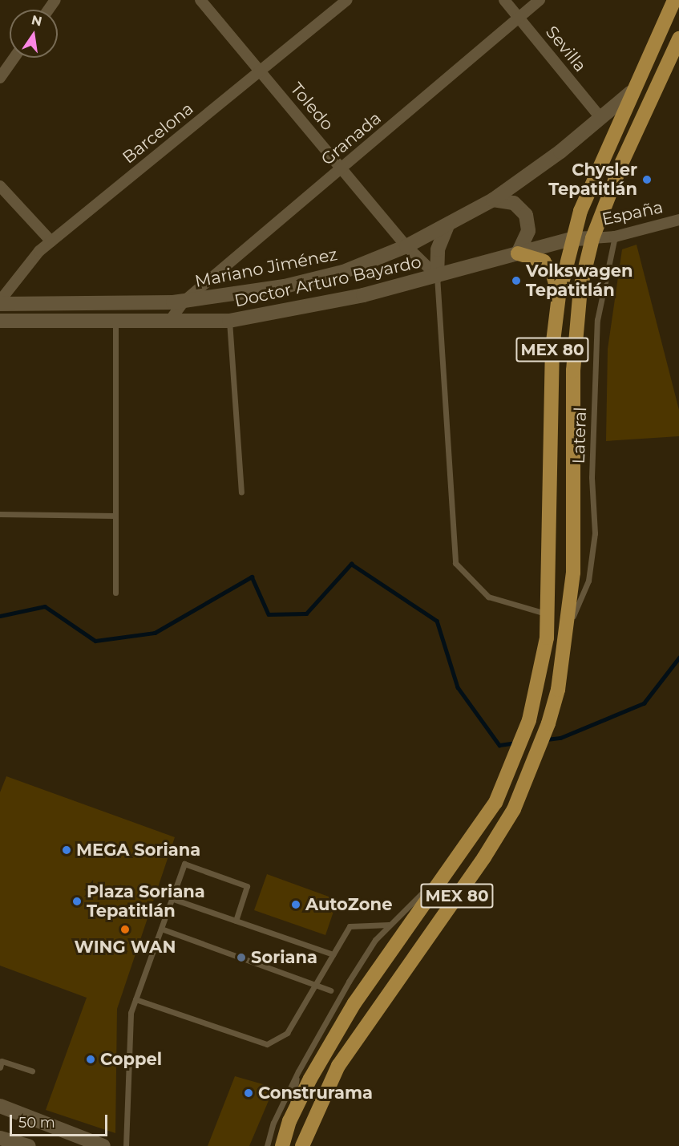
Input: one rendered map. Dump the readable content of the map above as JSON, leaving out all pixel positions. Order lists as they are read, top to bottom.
{
  "streets": {
    "main road": ["MEX 80"],
    "street": [
      "Sevilla",
      "Toledo",
      "Barcelona",
      "Granada",
      "España",
      "Mariano Jiménez",
      "Doctor Arturo Bayardo"
    ],
    "lane": ["Lateral"]
  },
  "crossings": [
    ["Sevilla", "Granada"],
    ["Sevilla", "Mariano Jiménez"],
    ["Toledo", "Barcelona"],
    ["Toledo", "Granada"],
    ["Toledo", "Mariano Jiménez"],
    ["Toledo", "Doctor Arturo Bayardo"],
    ["Barcelona", "Mariano Jiménez"],
    ["Granada", "Mariano Jiménez"],
    ["Granada", "Doctor Arturo Bayardo"],
    ["España", "Doctor Arturo Bayardo"],
    ["España", "MEX 80"],
    ["España", "Lateral"],
    ["Mariano Jiménez", "MEX 80"],
    ["Doctor Arturo Bayardo", "MEX 80"],
    ["MEX 80", "Lateral"]
  ],
  "places": [
    "Chysler Tepatitlán",
    "Volkswagen Tepatitlán",
    "MEGA Soriana",
    "Plaza Soriana Tepatitlán",
    "AutoZone",
    "WING WAN",
    "Soriana",
    "Coppel",
    "Construrama"
  ],
  "scale_bar": "50 m",
  "north": "top"
}
